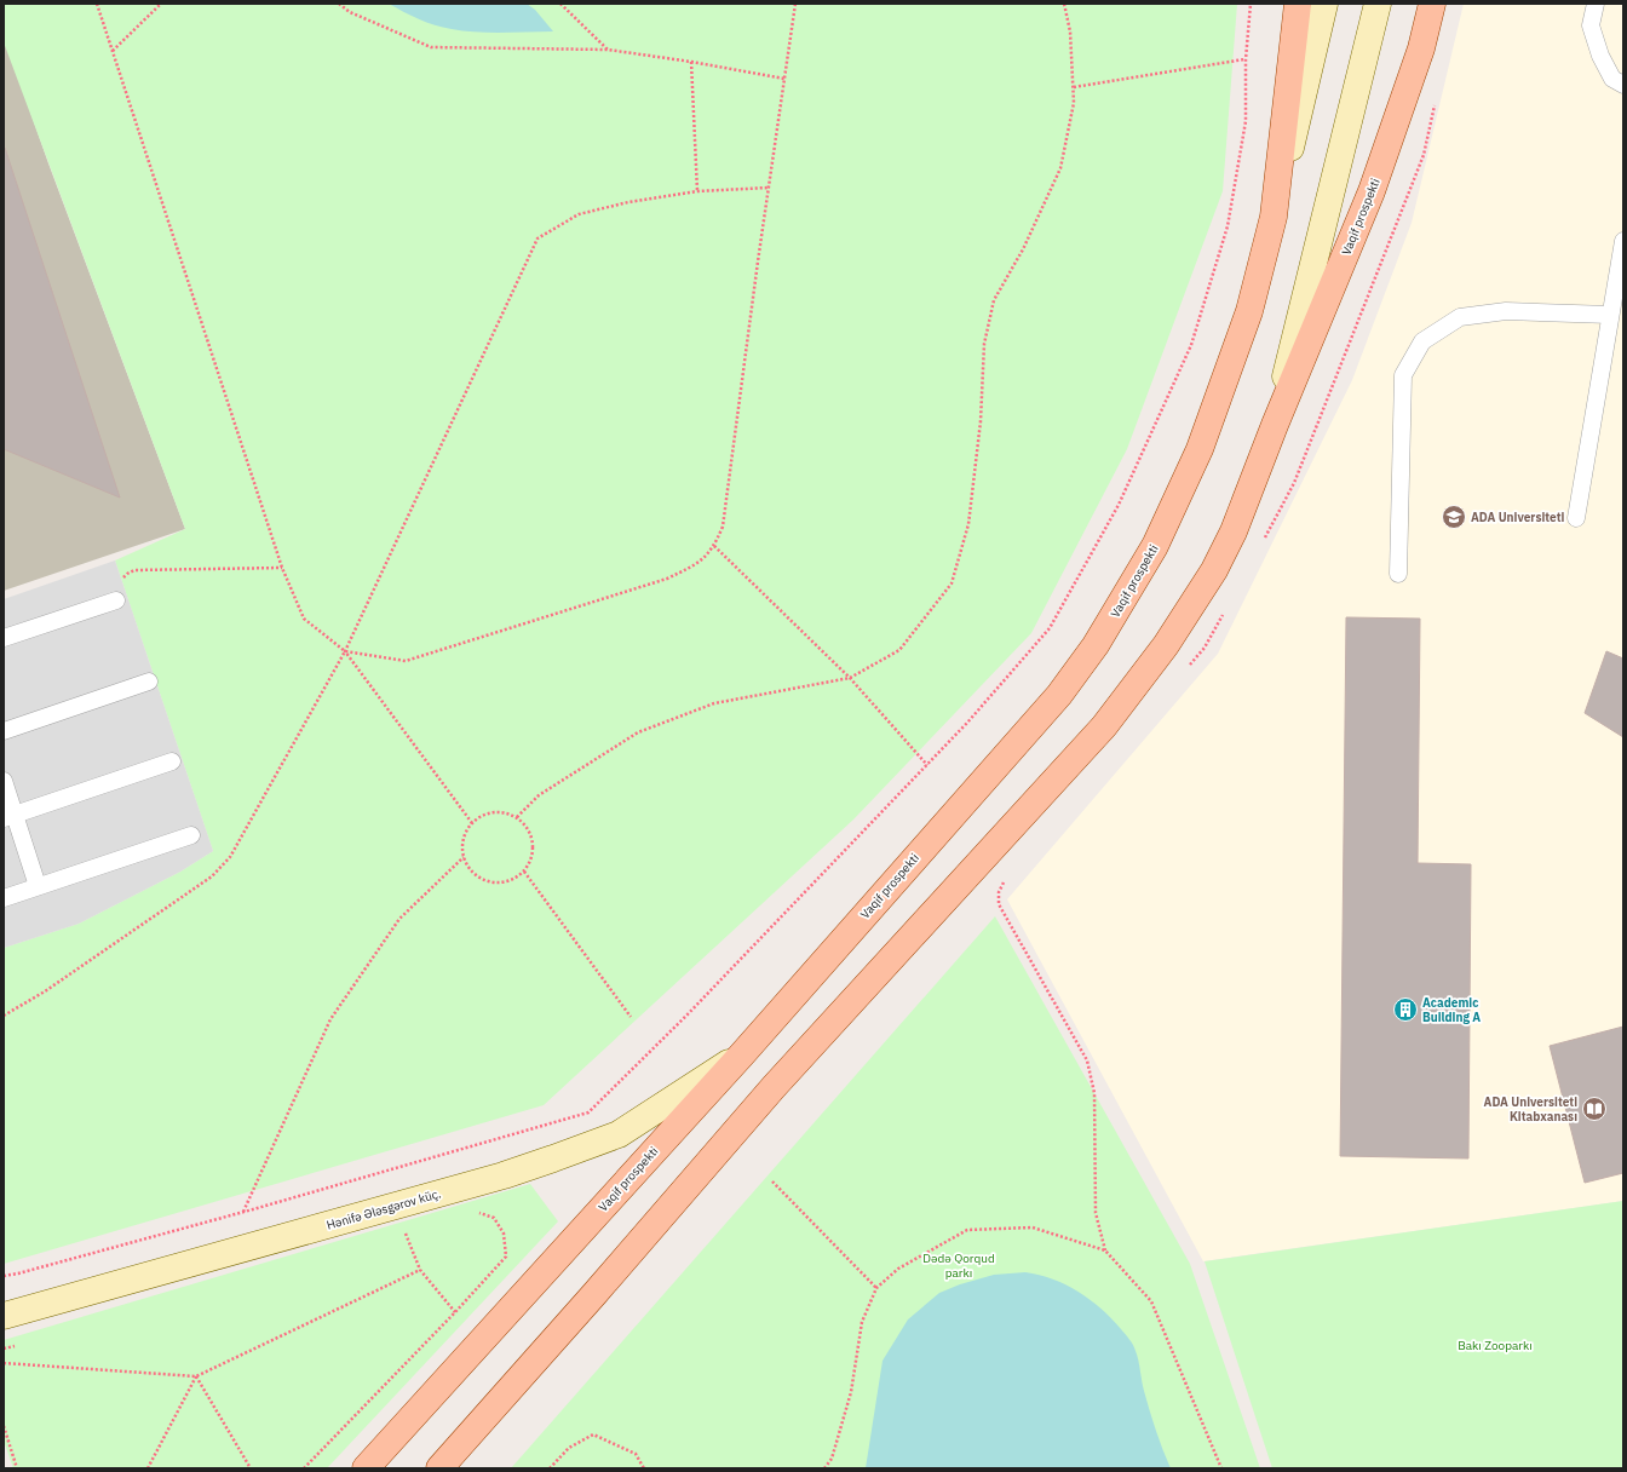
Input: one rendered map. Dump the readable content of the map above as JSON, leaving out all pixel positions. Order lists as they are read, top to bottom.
{
  "streets": {
    "main road": ["Vaqif prospekti"],
    "street": ["Hənifə Ələsgərov küç."]
  },
  "crossings": [
    ["Vaqif prospekti", "Hənifə Ələsgərov küç."]
  ],
  "parks": ["Dədə Qorqud parkı", "Bakı Zooparkı"],
  "places": {
    "school or university": ["ADA Universiteti"],
    "building": ["Academic Building A"],
    "library": ["ADA Universiteti Kitabxanası"]
  }
}
